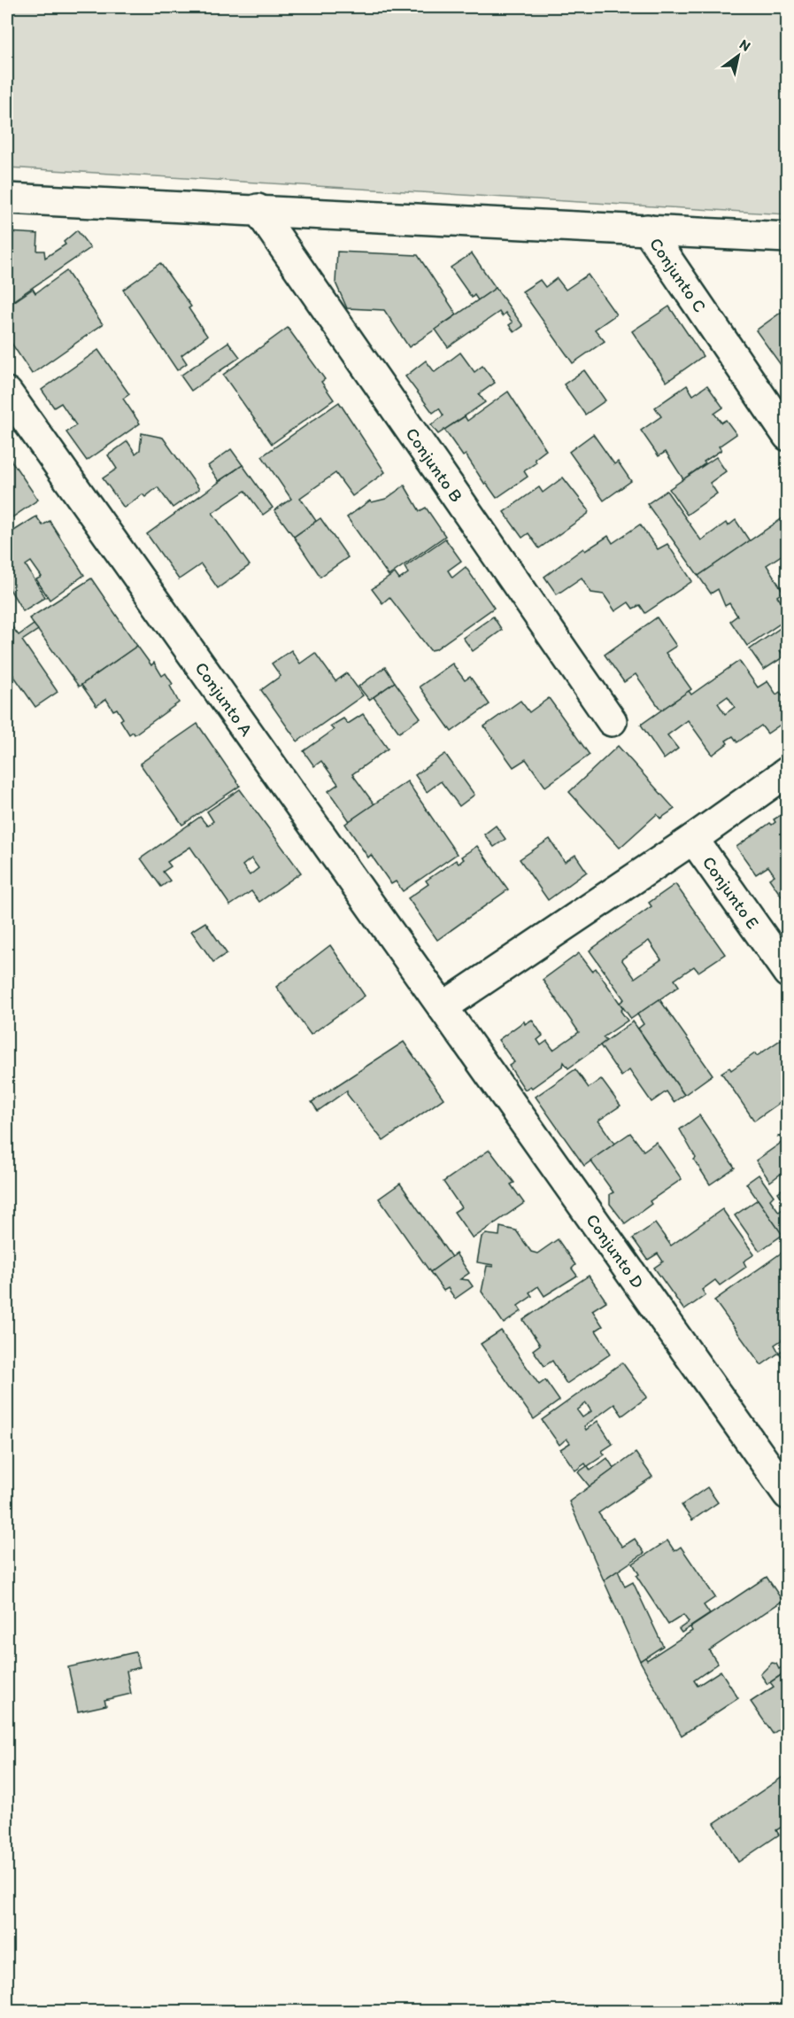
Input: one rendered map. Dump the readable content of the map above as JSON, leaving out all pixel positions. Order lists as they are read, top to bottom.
{
  "streets": {
    "street": [
      "Conjunto C",
      "Conjunto B",
      "Conjunto A",
      "Conjunto E",
      "Conjunto D"
    ]
  },
  "crossings": [
    ["Conjunto A", "Conjunto D"]
  ],
  "north": "top right"
}
